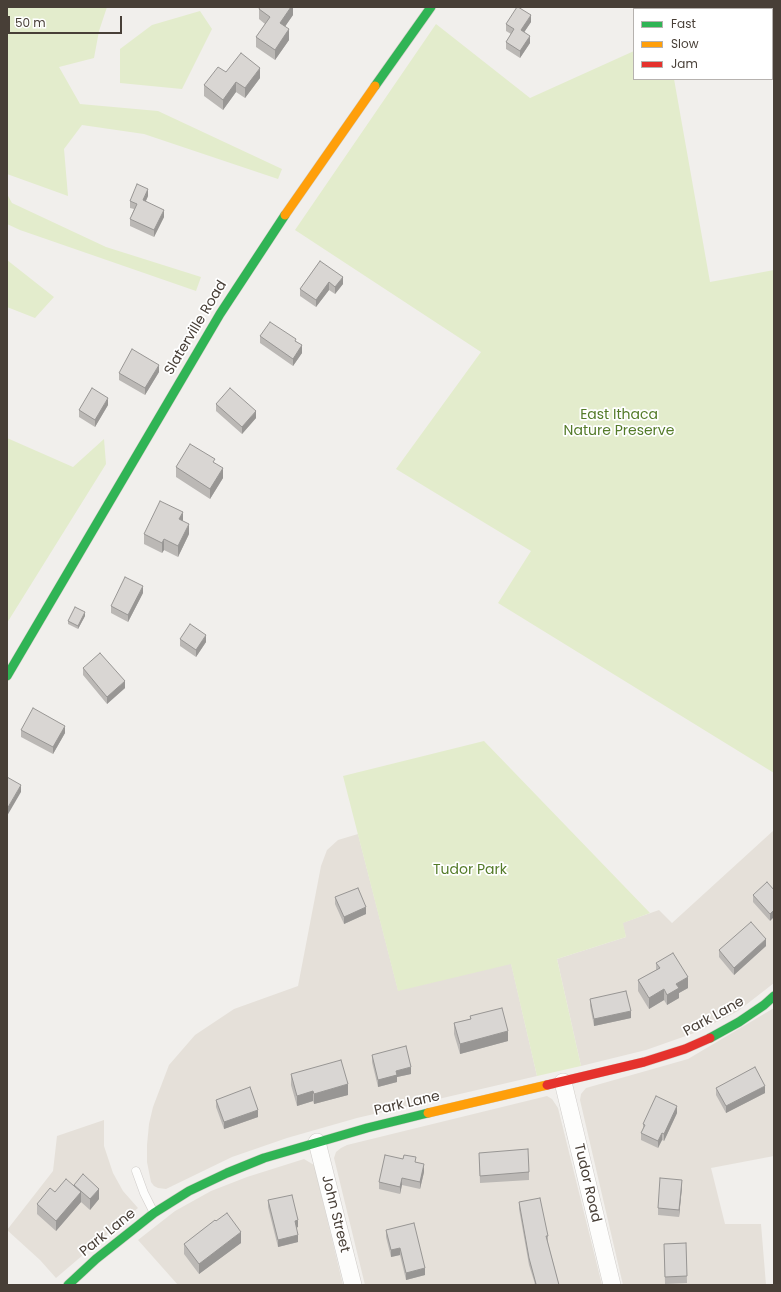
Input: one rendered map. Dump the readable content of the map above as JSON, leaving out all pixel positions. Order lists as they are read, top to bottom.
{
  "streets": {
    "main road": ["Slaterville Road", "Park Lane"],
    "street": ["Tudor Road", "John Street"]
  },
  "crossings": [
    ["Park Lane", "Tudor Road"],
    ["Park Lane", "John Street"]
  ],
  "parks": ["East Ithaca Nature Preserve", "Tudor Park"],
  "legend": ["Fast", "Slow", "Jam"],
  "scale_bar": "50 m"
}
